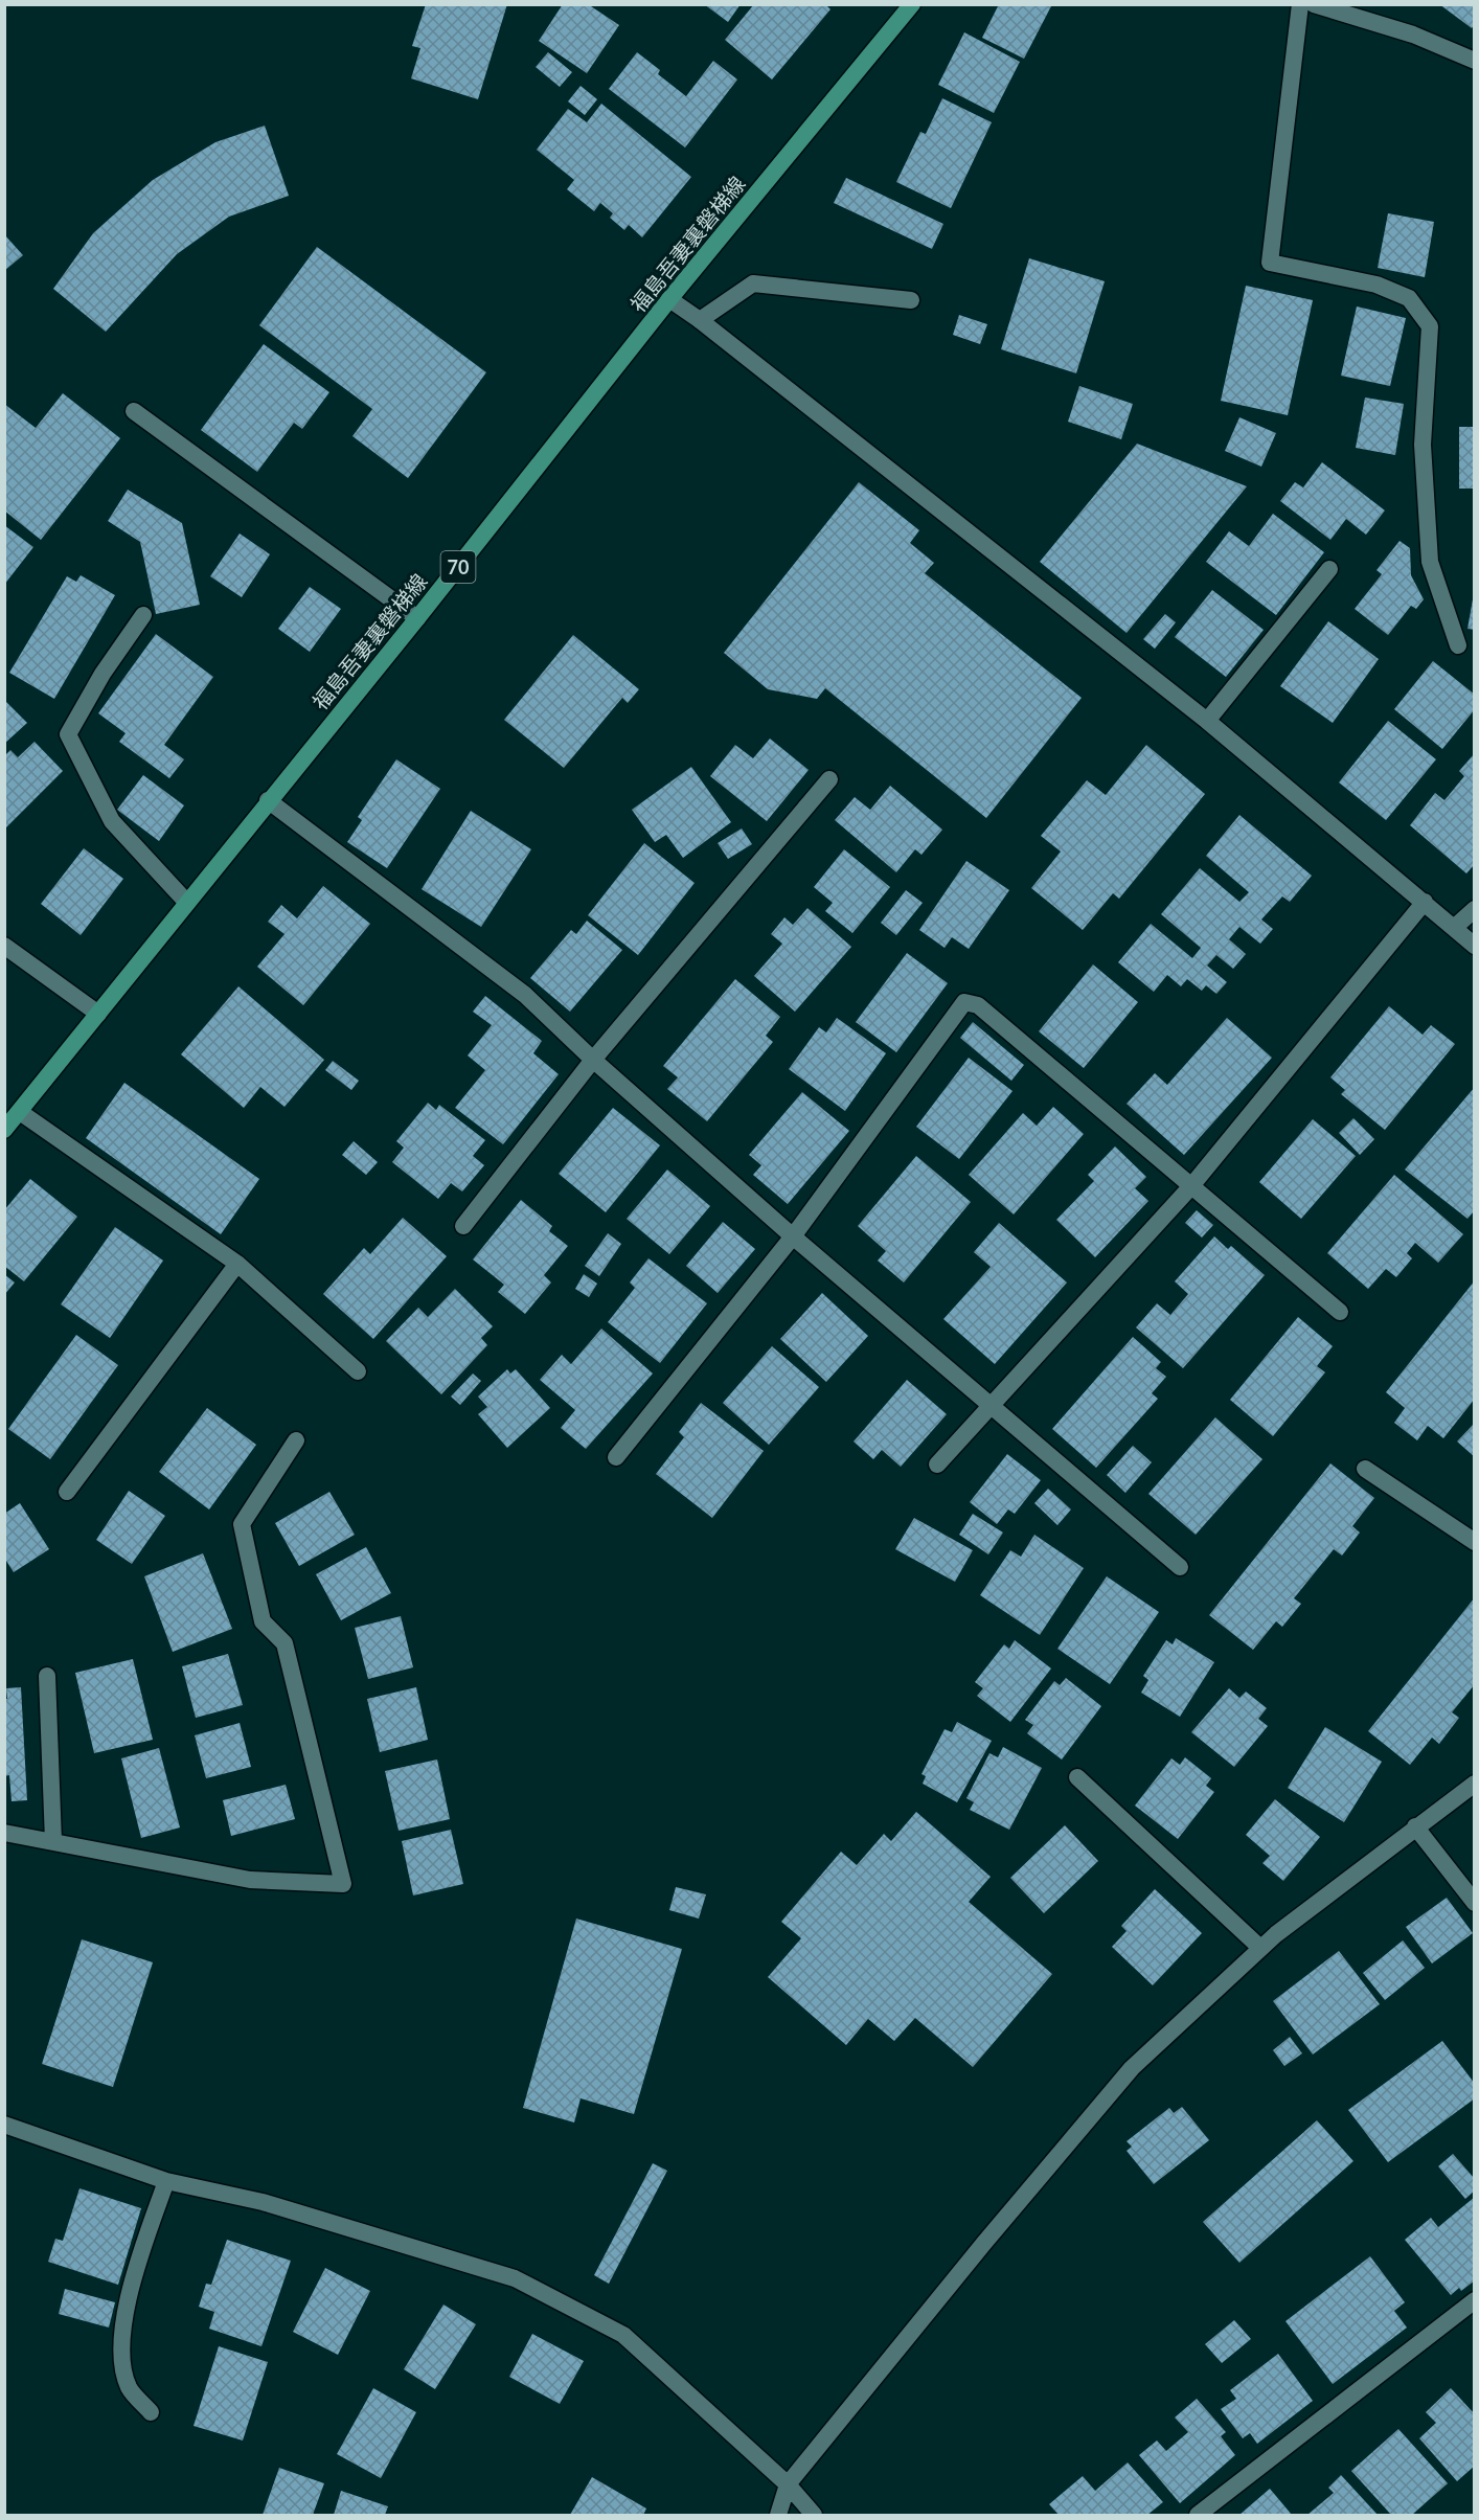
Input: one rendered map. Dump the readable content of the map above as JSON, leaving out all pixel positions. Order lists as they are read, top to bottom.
{
  "streets": {
    "main road": ["福島吾妻裏磐梯線", "70"]
  }
}
